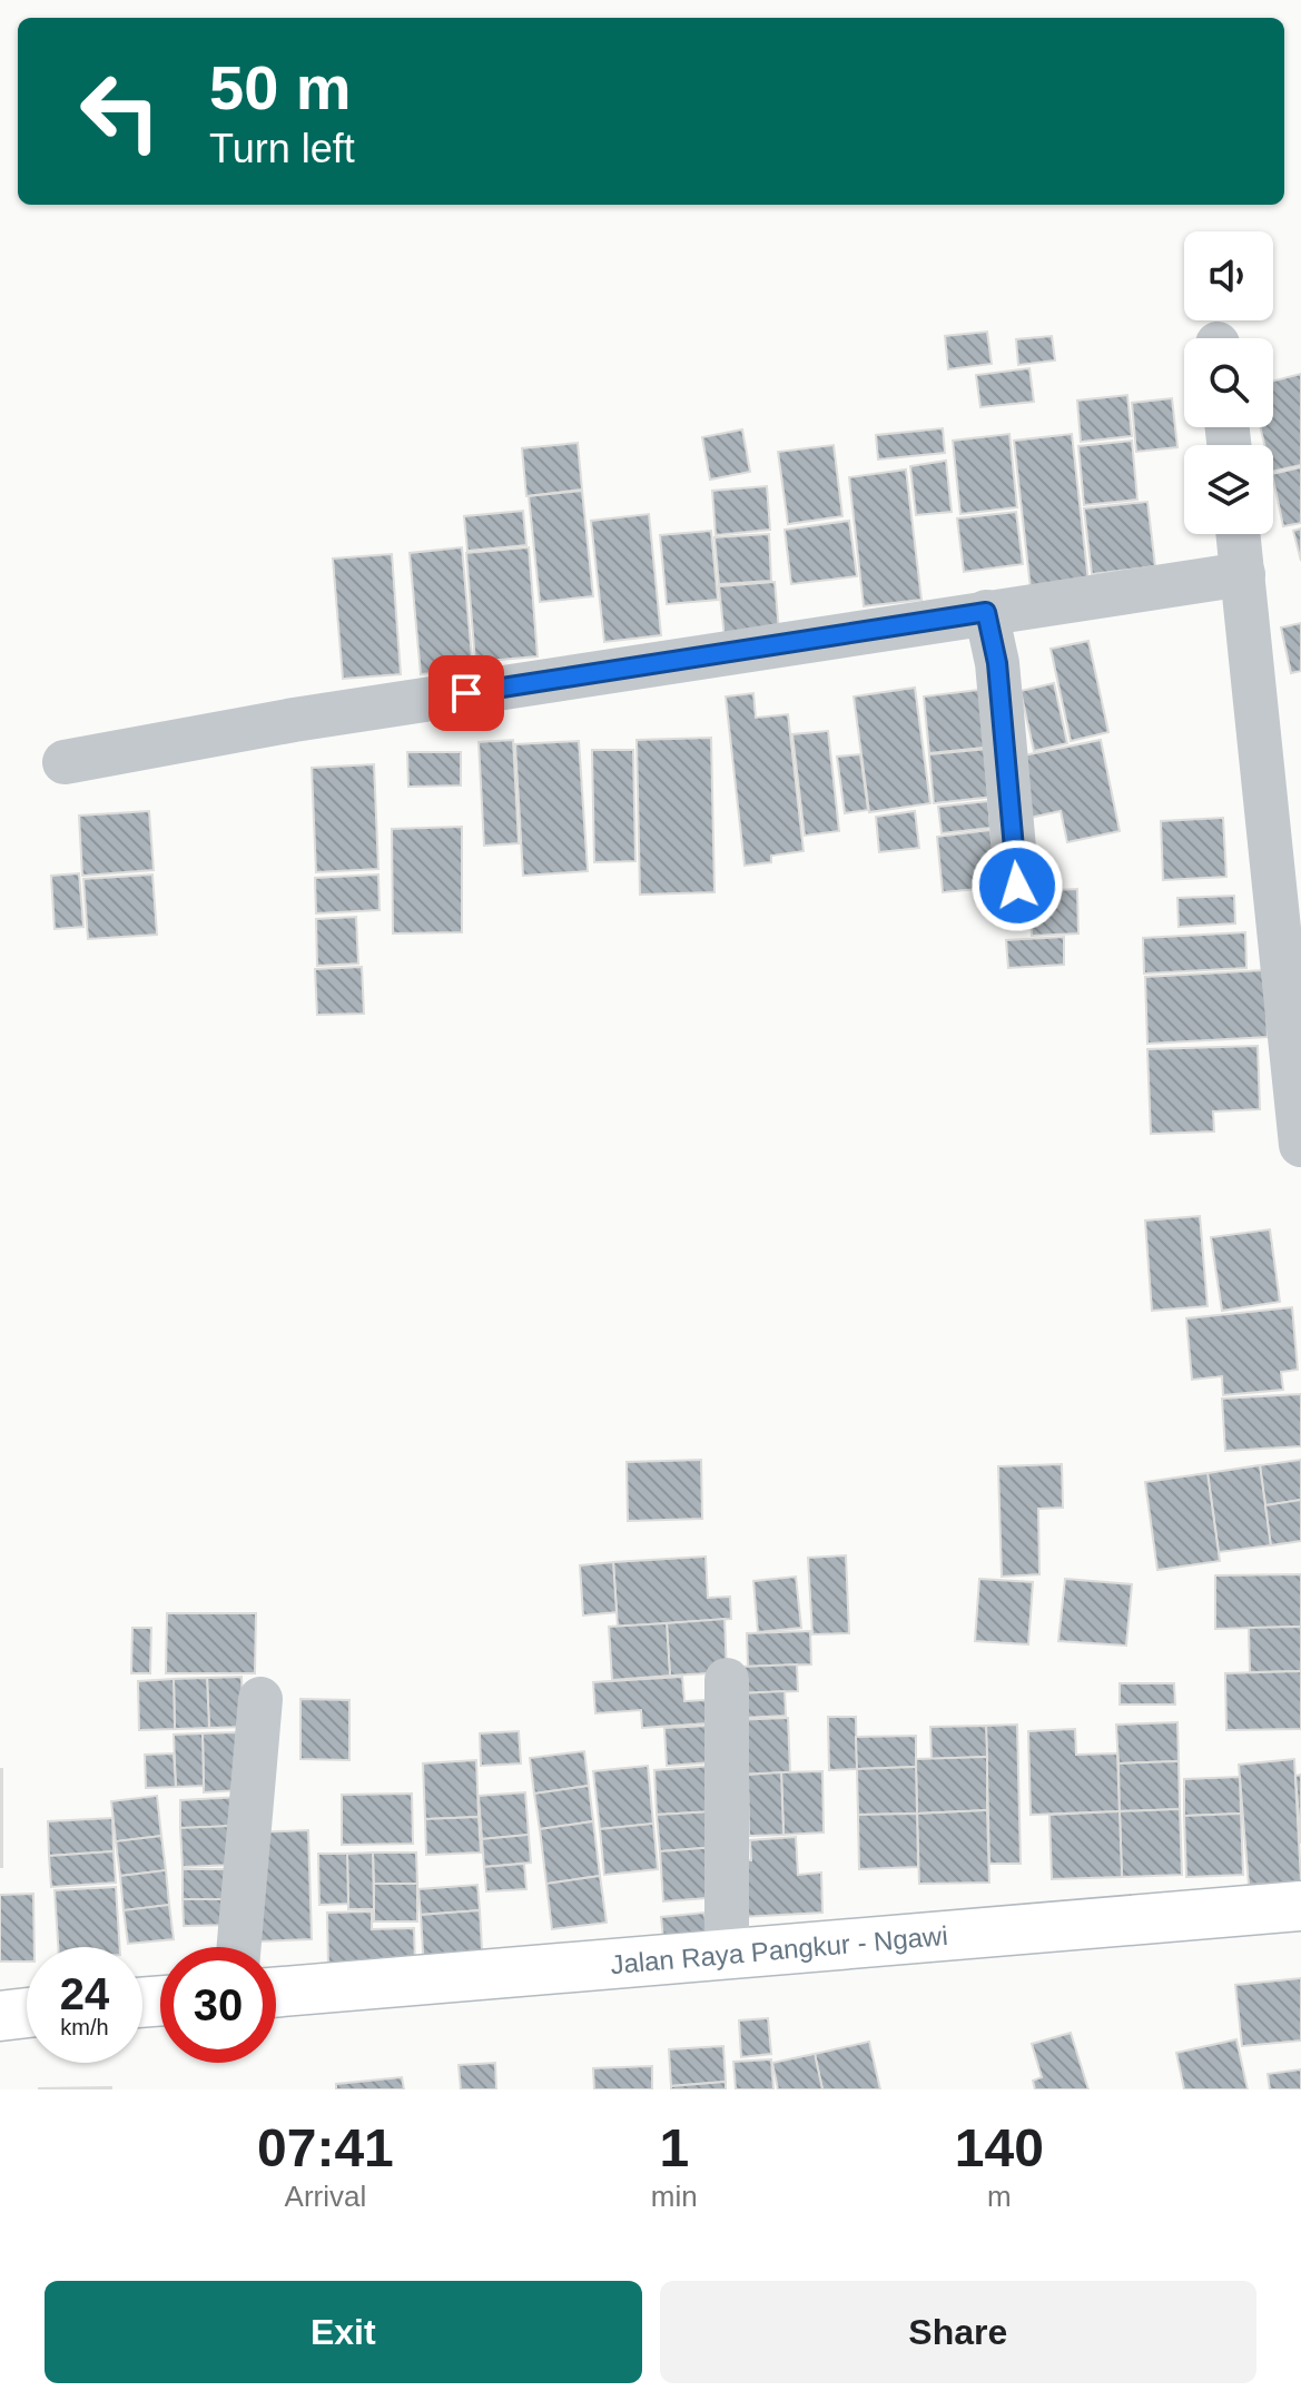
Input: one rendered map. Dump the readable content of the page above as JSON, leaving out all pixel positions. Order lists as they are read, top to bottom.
{
  "streets": {
    "main road": ["Jalan Raya Pangkur - Ngawi"]
  },
  "page": {
    "turn": ["50 m", "Turn left"],
    "speed": "24 km/h",
    "limit": "30",
    "eta": [
      "07:41",
      "Arrival",
      "1",
      "min",
      "140",
      "m"
    ],
    "buttons": ["Exit", "Share"]
  }
}
